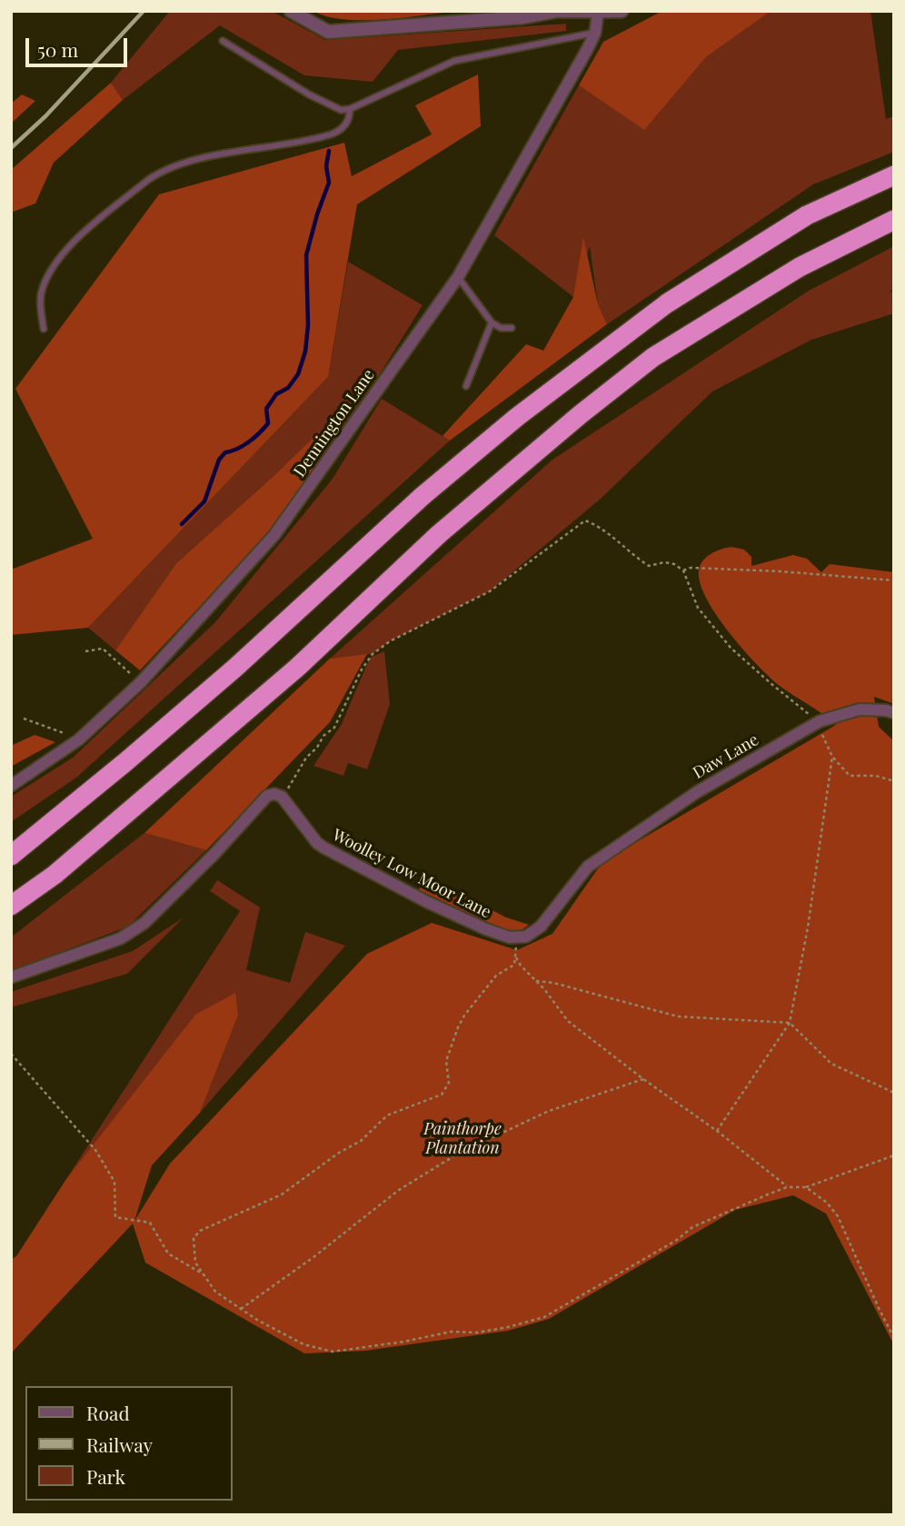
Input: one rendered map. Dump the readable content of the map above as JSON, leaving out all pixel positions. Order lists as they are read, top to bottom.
{
  "streets": {
    "street": ["Dennington Lane", "Daw Lane", "Woolley Low Moor Lane"]
  },
  "crossings": [
    ["Daw Lane", "Woolley Low Moor Lane"]
  ],
  "parks": ["Painthorpe Plantation"],
  "legend": ["Road", "Railway", "Park"],
  "scale_bar": "50 m"
}
